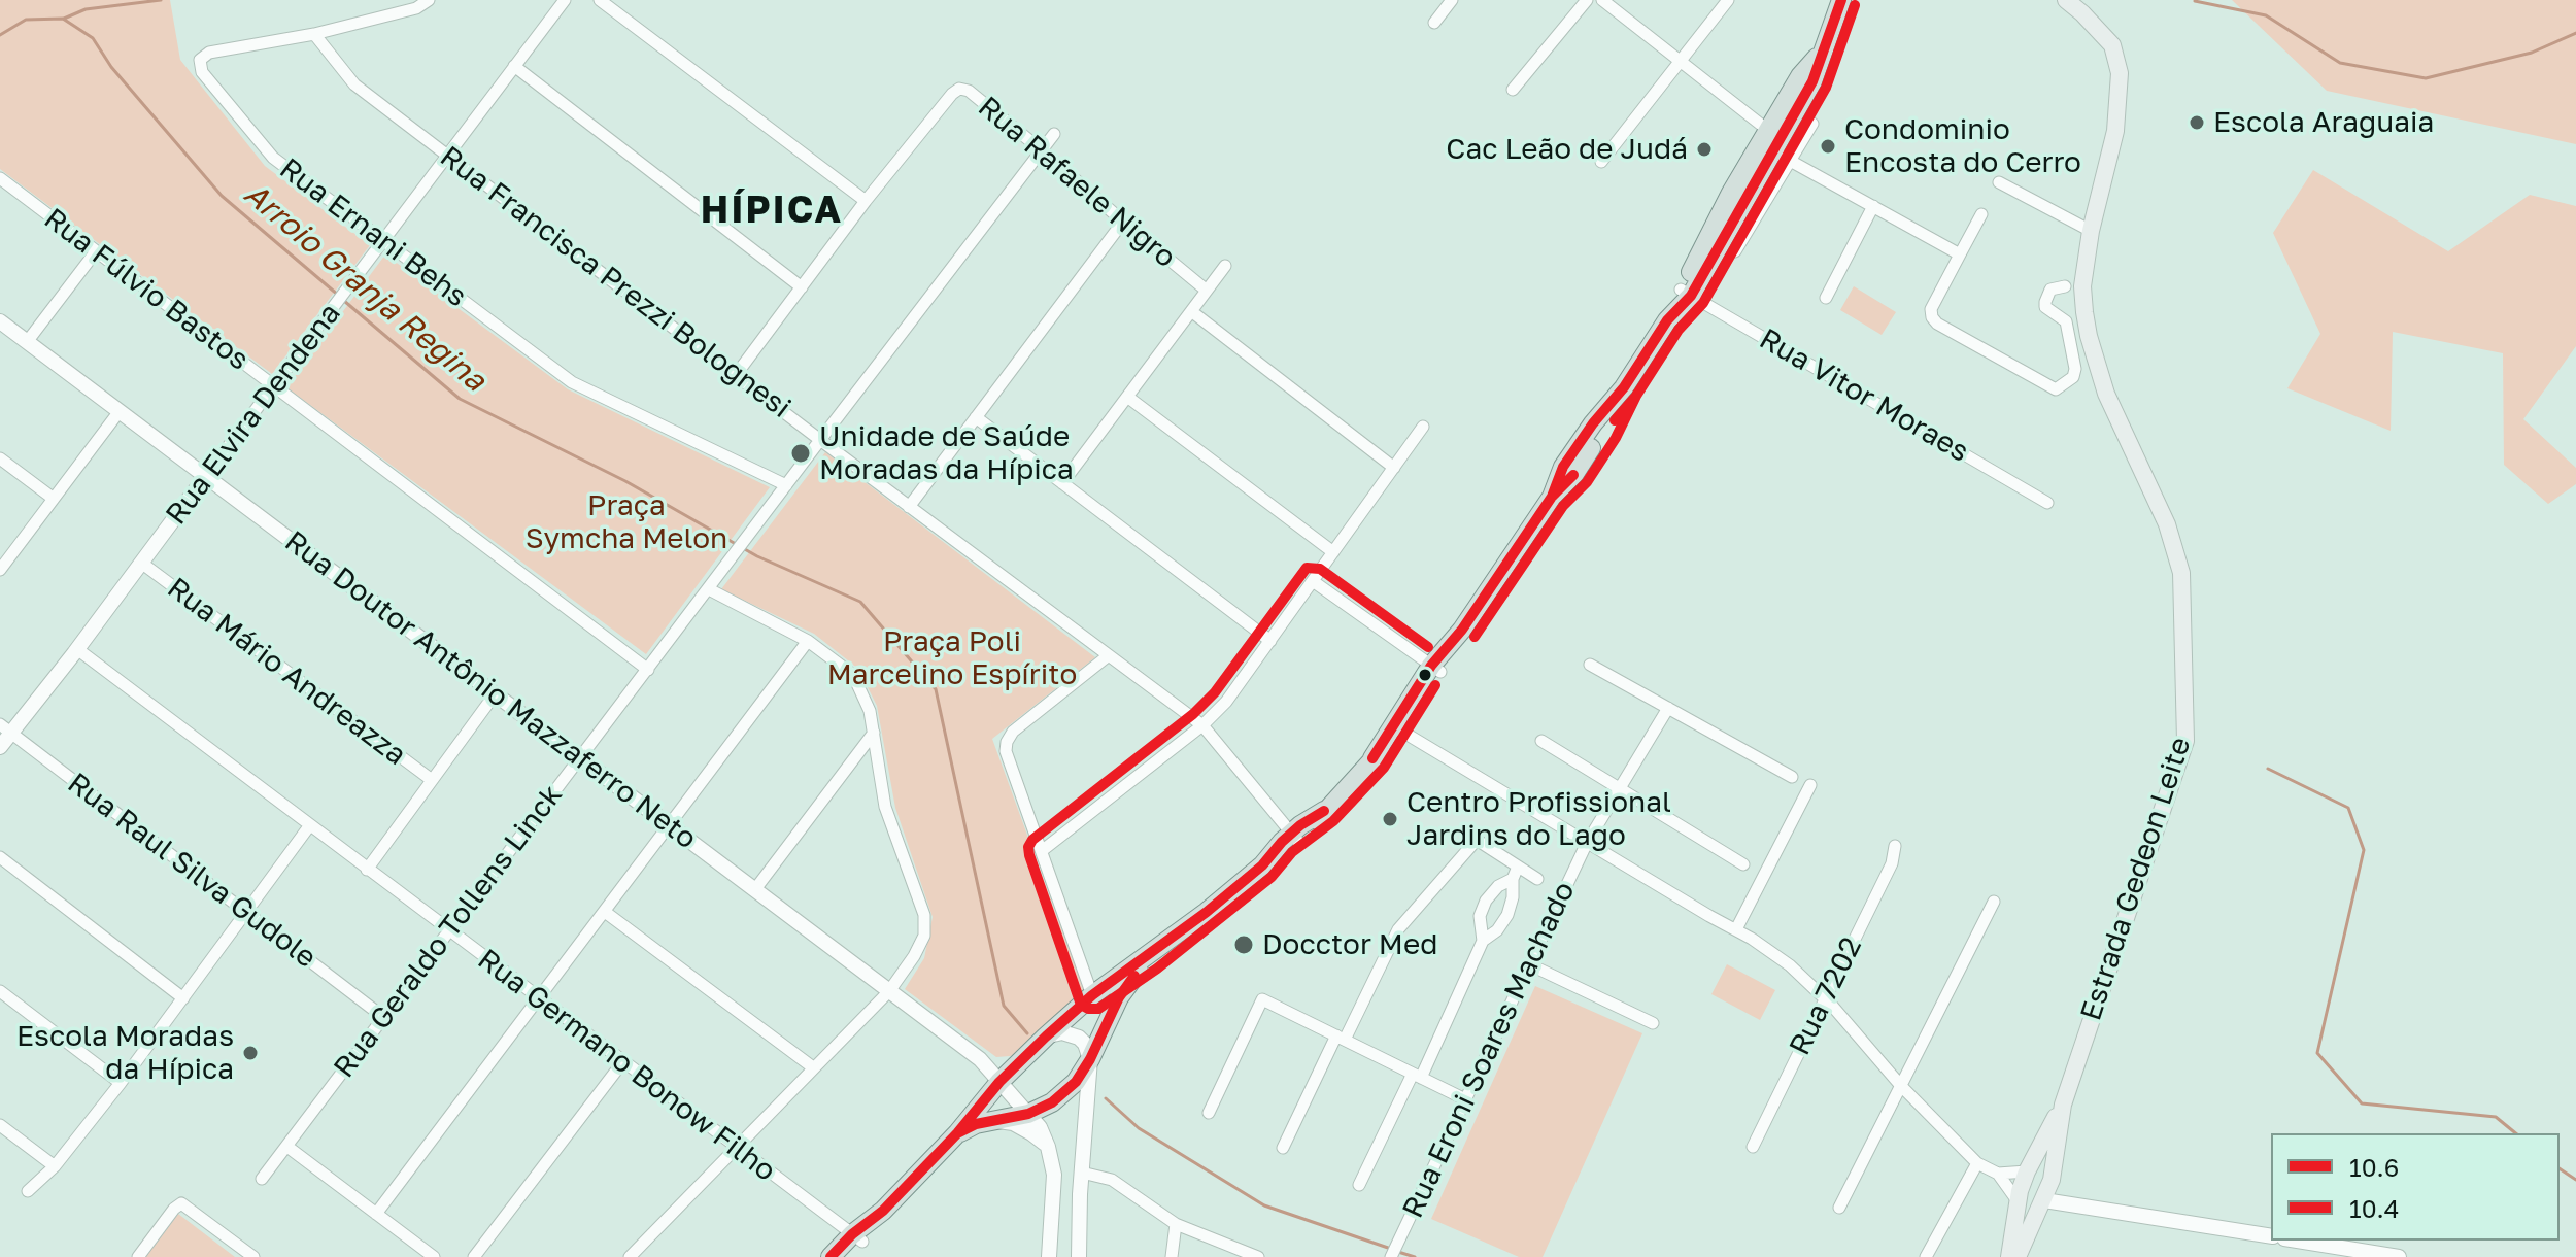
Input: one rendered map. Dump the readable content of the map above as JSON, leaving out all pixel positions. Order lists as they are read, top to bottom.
{
  "streets": {
    "main road": ["Estrada Gedeon Leite"],
    "street": [
      "Rua Rafaele Nigro",
      "Rua Ernani Behs",
      "Rua Francisca Prezzi Bolognesi",
      "Rua Fúlvio Bastos",
      "Rua Vitor Moraes",
      "Rua Elvira Dendena",
      "Rua Mário Andreazza",
      "Rua Doutor Antônio Mazzaferro Neto",
      "Rua Raul Silva Gudole",
      "Rua Geraldo Tollens Linck",
      "Rua 7202",
      "Rua Eroni Soares Machado",
      "Rua Germano Bonow Filho"
    ]
  },
  "crossings": [
    ["Rua Rafaele Nigro", "Rua Francisca Prezzi Bolognesi"],
    ["Rua Rafaele Nigro", "Rua Geraldo Tollens Linck"],
    ["Rua Ernani Behs", "Rua Francisca Prezzi Bolognesi"],
    ["Rua Ernani Behs", "Rua Elvira Dendena"],
    ["Rua Ernani Behs", "Rua Geraldo Tollens Linck"],
    ["Rua Francisca Prezzi Bolognesi", "Rua Elvira Dendena"],
    ["Rua Francisca Prezzi Bolognesi", "Rua Geraldo Tollens Linck"],
    ["Rua Fúlvio Bastos", "Rua Elvira Dendena"],
    ["Rua Fúlvio Bastos", "Rua Geraldo Tollens Linck"],
    ["Rua Elvira Dendena", "Rua Mário Andreazza"],
    ["Rua Elvira Dendena", "Rua Doutor Antônio Mazzaferro Neto"],
    ["Rua Elvira Dendena", "Rua Raul Silva Gudole"],
    ["Rua Elvira Dendena", "Rua Germano Bonow Filho"],
    ["Rua Doutor Antônio Mazzaferro Neto", "Rua Geraldo Tollens Linck"],
    ["Rua Raul Silva Gudole", "Rua Geraldo Tollens Linck"],
    ["Rua Geraldo Tollens Linck", "Rua Germano Bonow Filho"]
  ],
  "districts": ["HÍPICA"],
  "water": ["Arroio Granja Regina"],
  "parks": ["Praça Symcha Melon", "Praça Poli Marcelino Espírito"],
  "places": [
    "Escola Araguaia",
    "Condominio Encosta do Cerro",
    "Cac Leão de Judá",
    "Unidade de Saúde Moradas da Hípica",
    "Centro Profissional Jardins do Lago",
    "Docctor Med",
    "Escola Moradas da Hípica"
  ],
  "lines": ["transit line 10.6", "transit line 10.4"],
  "legend": ["10.6", "10.4"]
}
